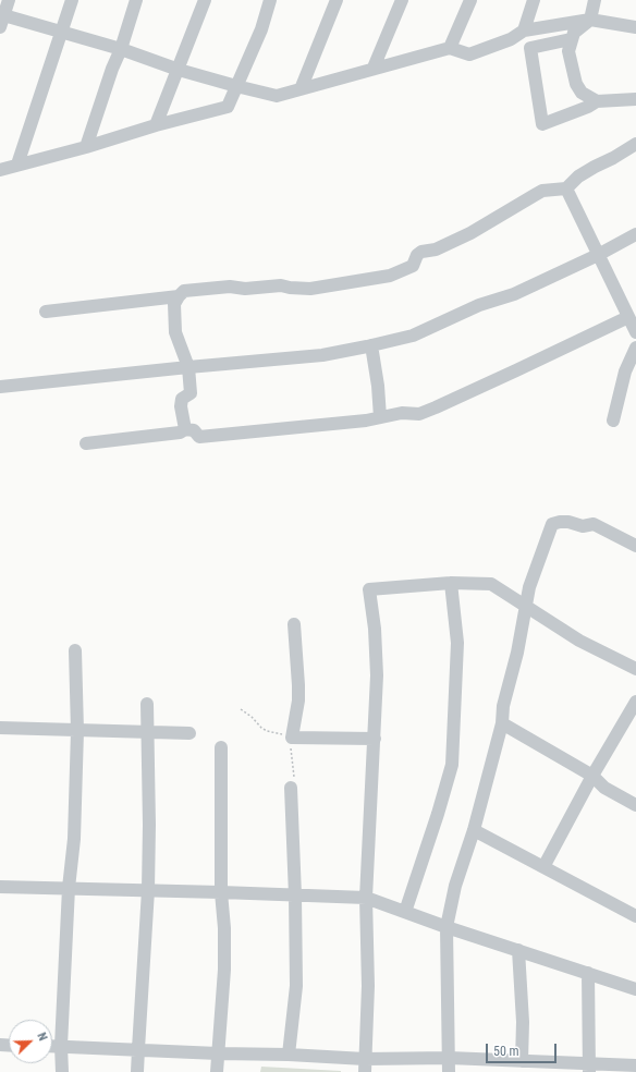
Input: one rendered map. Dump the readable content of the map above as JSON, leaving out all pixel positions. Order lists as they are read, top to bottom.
{
  "scale_bar": "50 m",
  "north": "top right"
}
